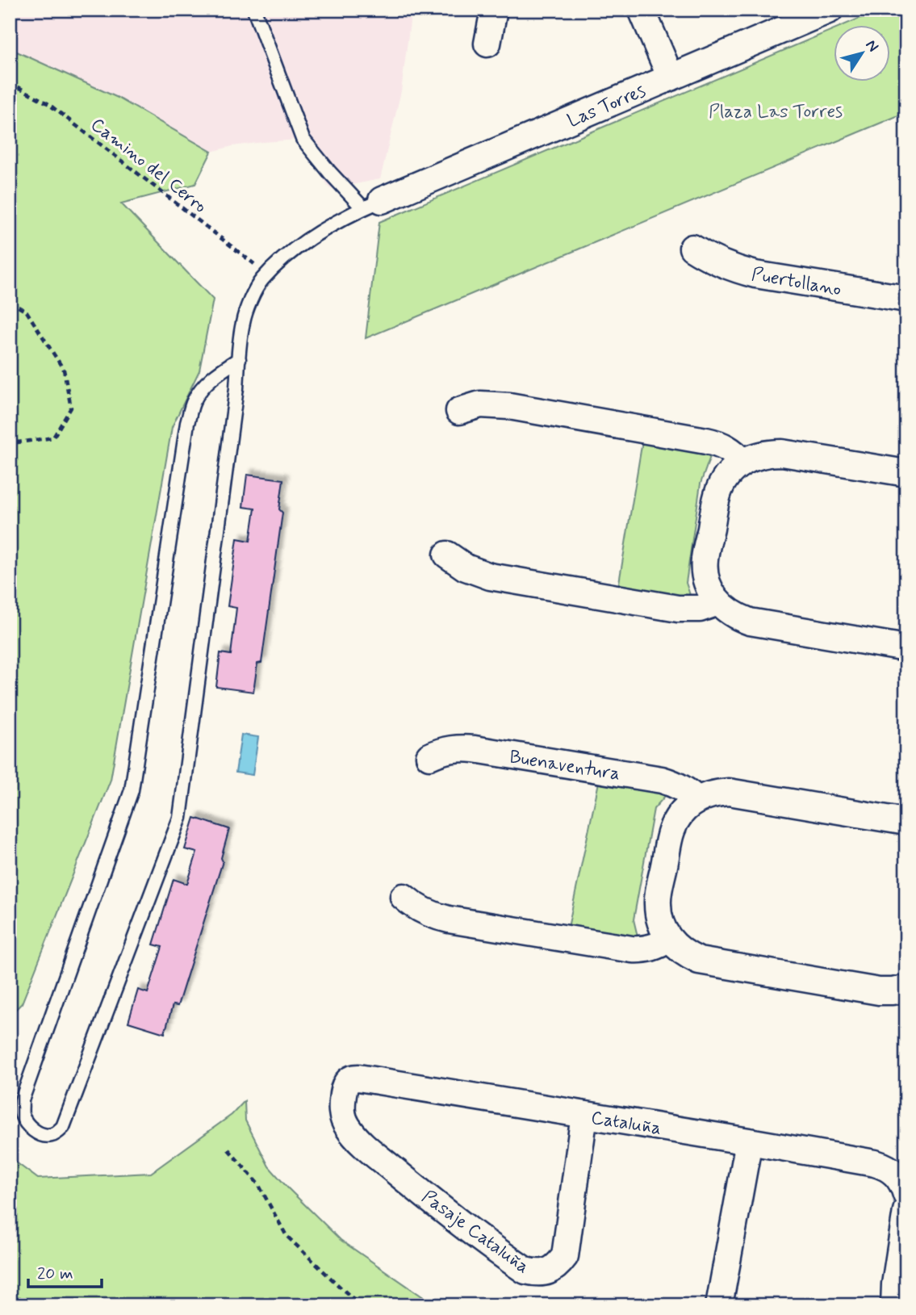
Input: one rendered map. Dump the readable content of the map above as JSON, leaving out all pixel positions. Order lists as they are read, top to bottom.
{
  "streets": {
    "street": [
      "Las Torres",
      "Puertollano",
      "Buenaventura",
      "Cataluña",
      "Pasaje Cataluña"
    ],
    "path": ["Camino del Cerro"]
  },
  "crossings": [
    ["Cataluña", "Pasaje Cataluña"]
  ],
  "parks": ["Plaza Las Torres"],
  "scale_bar": "20 m",
  "north": "top right"
}
